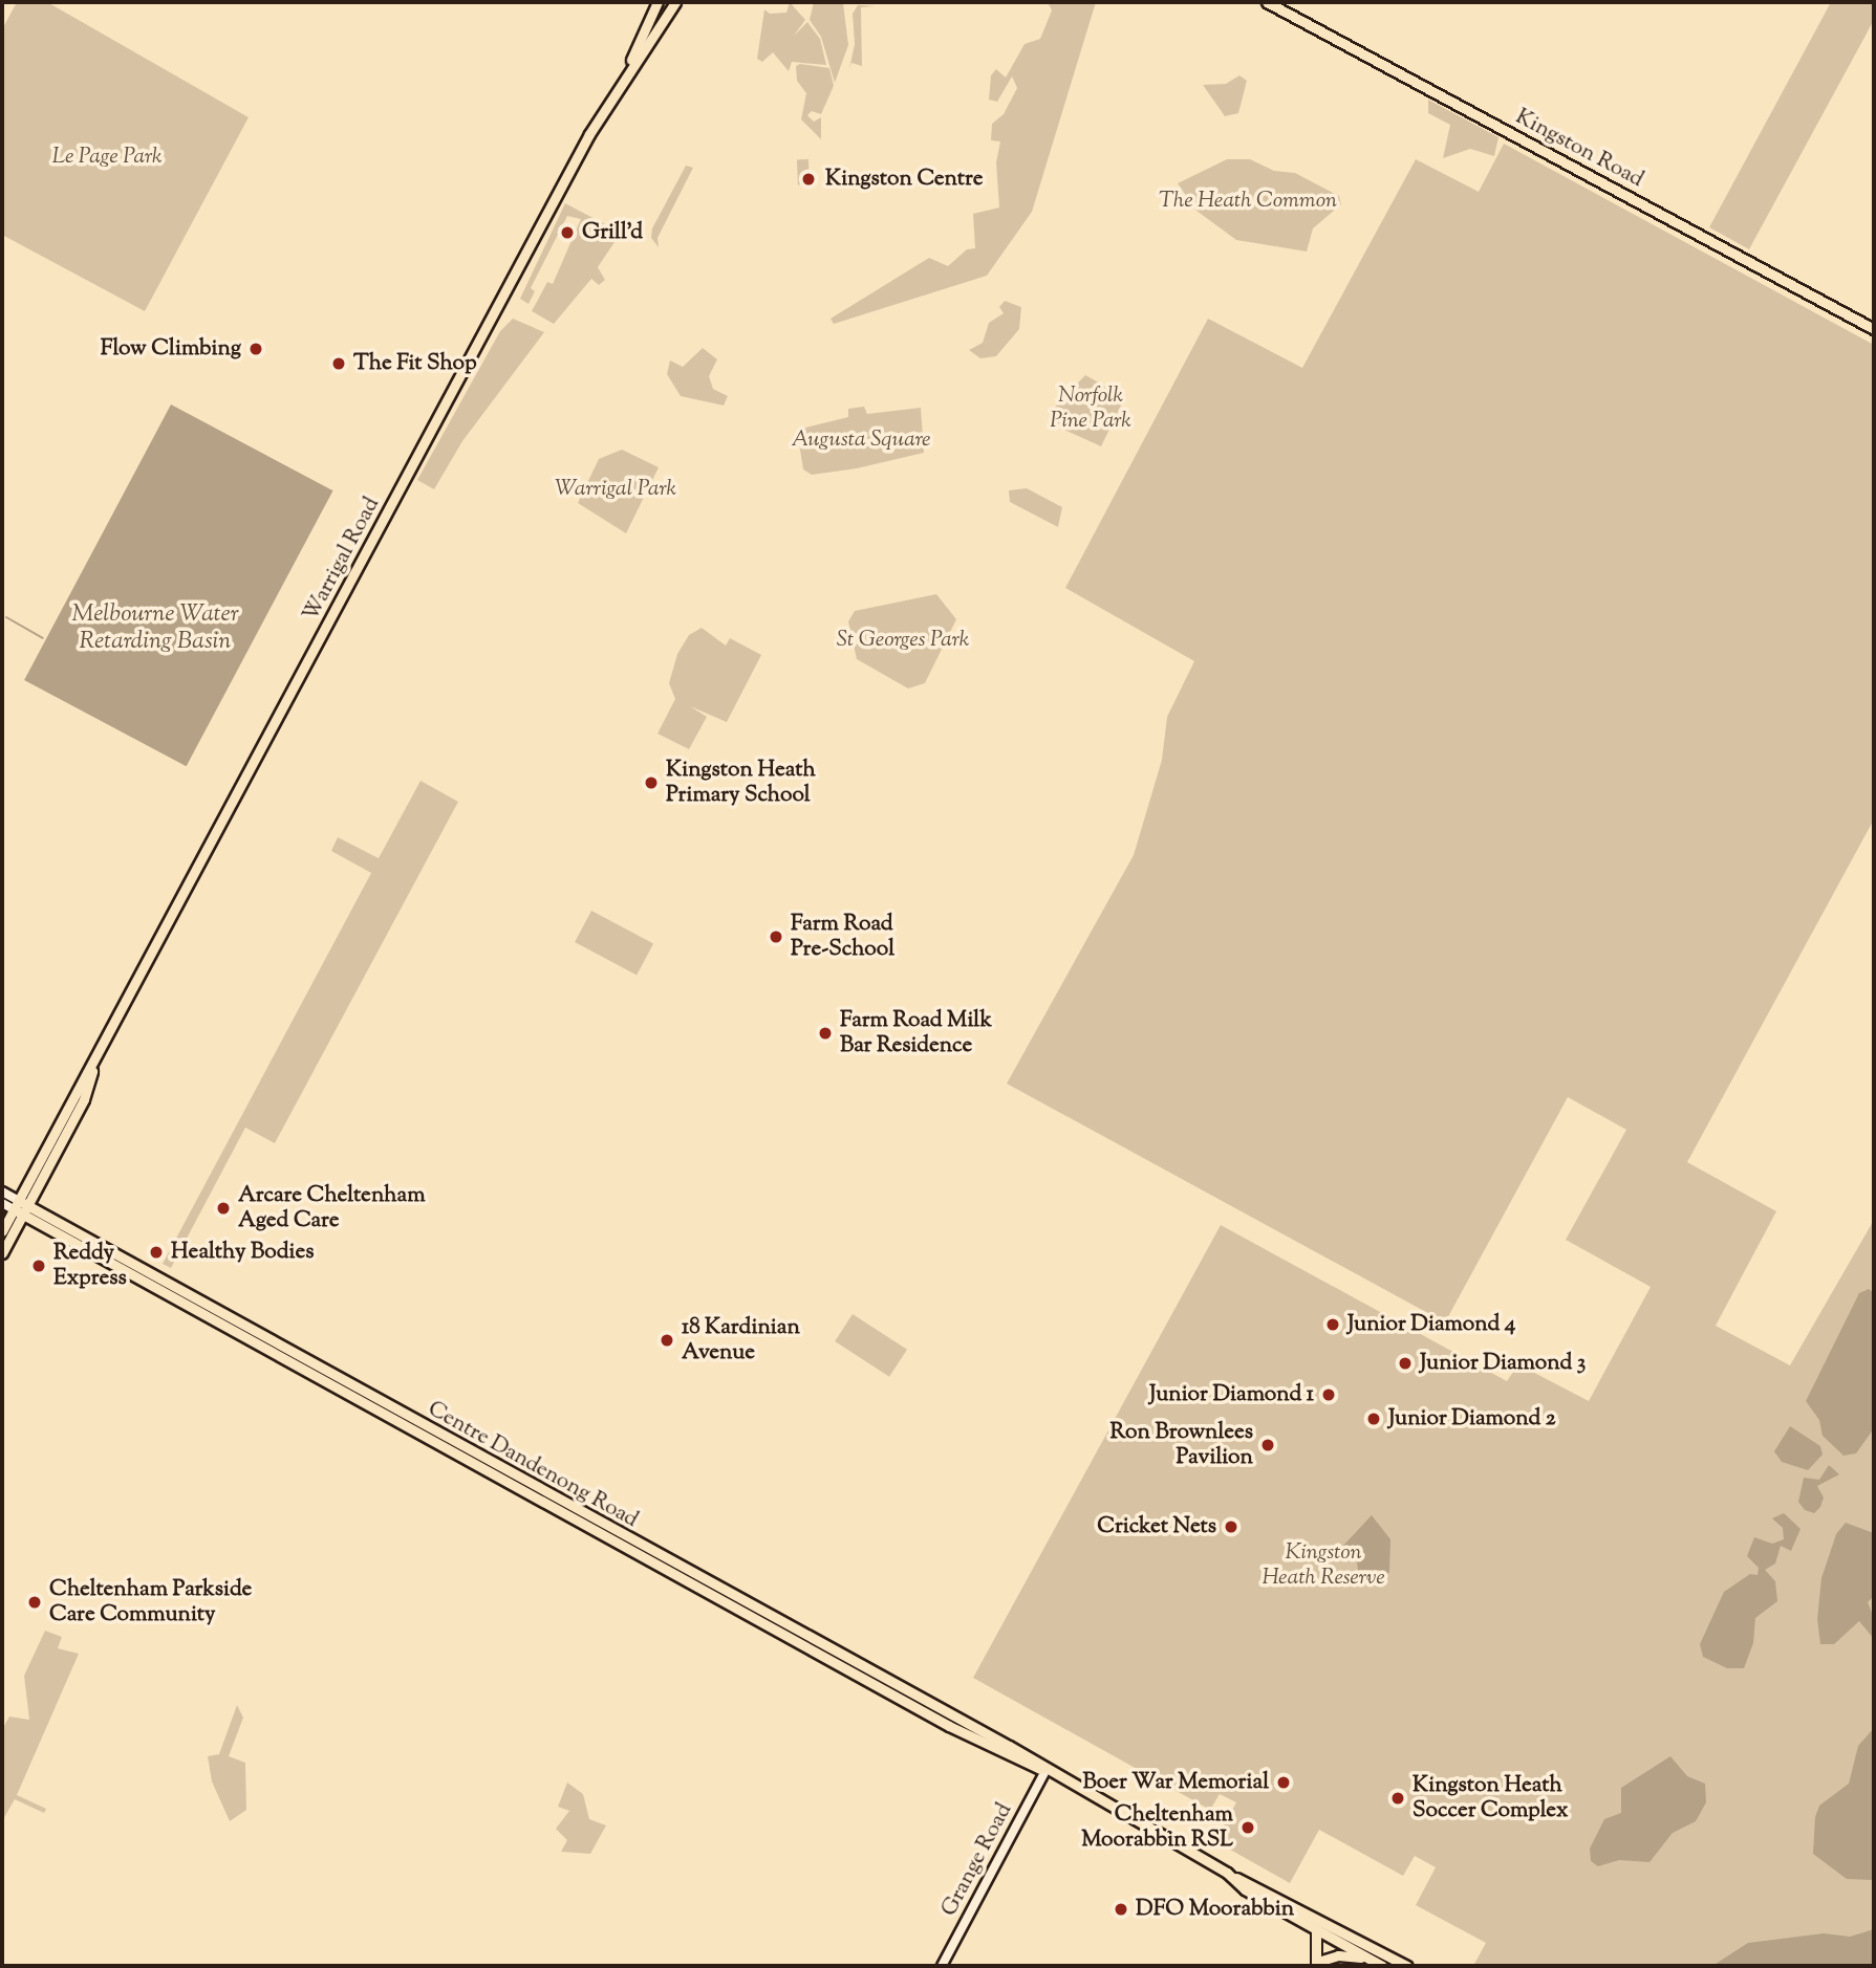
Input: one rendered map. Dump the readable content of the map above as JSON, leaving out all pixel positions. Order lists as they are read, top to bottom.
{
  "streets": {
    "main road": [
      "Kingston Road",
      "Warrigal Road",
      "Centre Dandenong Road",
      "Grange Road"
    ]
  },
  "crossings": [
    ["Warrigal Road", "Centre Dandenong Road"],
    ["Centre Dandenong Road", "Grange Road"]
  ],
  "water": ["Melbourne Water Retarding Basin"],
  "parks": [
    "Le Page Park",
    "The Heath Common",
    "Norfolk Pine Park",
    "Augusta Square",
    "Warrigal Park",
    "St Georges Park",
    "Kingston Heath Reserve"
  ],
  "places": [
    "Kingston Centre",
    "Grill'd",
    "Flow Climbing",
    "The Fit Shop",
    "Kingston Heath Primary School",
    "Farm Road Pre-School",
    "Farm Road Milk Bar Residence",
    "Arcare Cheltenham Aged Care",
    "Healthy Bodies",
    "Reddy Express",
    "Junior Diamond 4",
    "18 Kardinian Avenue",
    "Junior Diamond 3",
    "Junior Diamond 1",
    "Junior Diamond 2",
    "Ron Brownlees Pavilion",
    "Cricket Nets",
    "Cheltenham Parkside Care Community",
    "Boer War Memorial",
    "Kingston Heath Soccer Complex",
    "Cheltenham Moorabbin RSL",
    "DFO Moorabbin"
  ]
}
